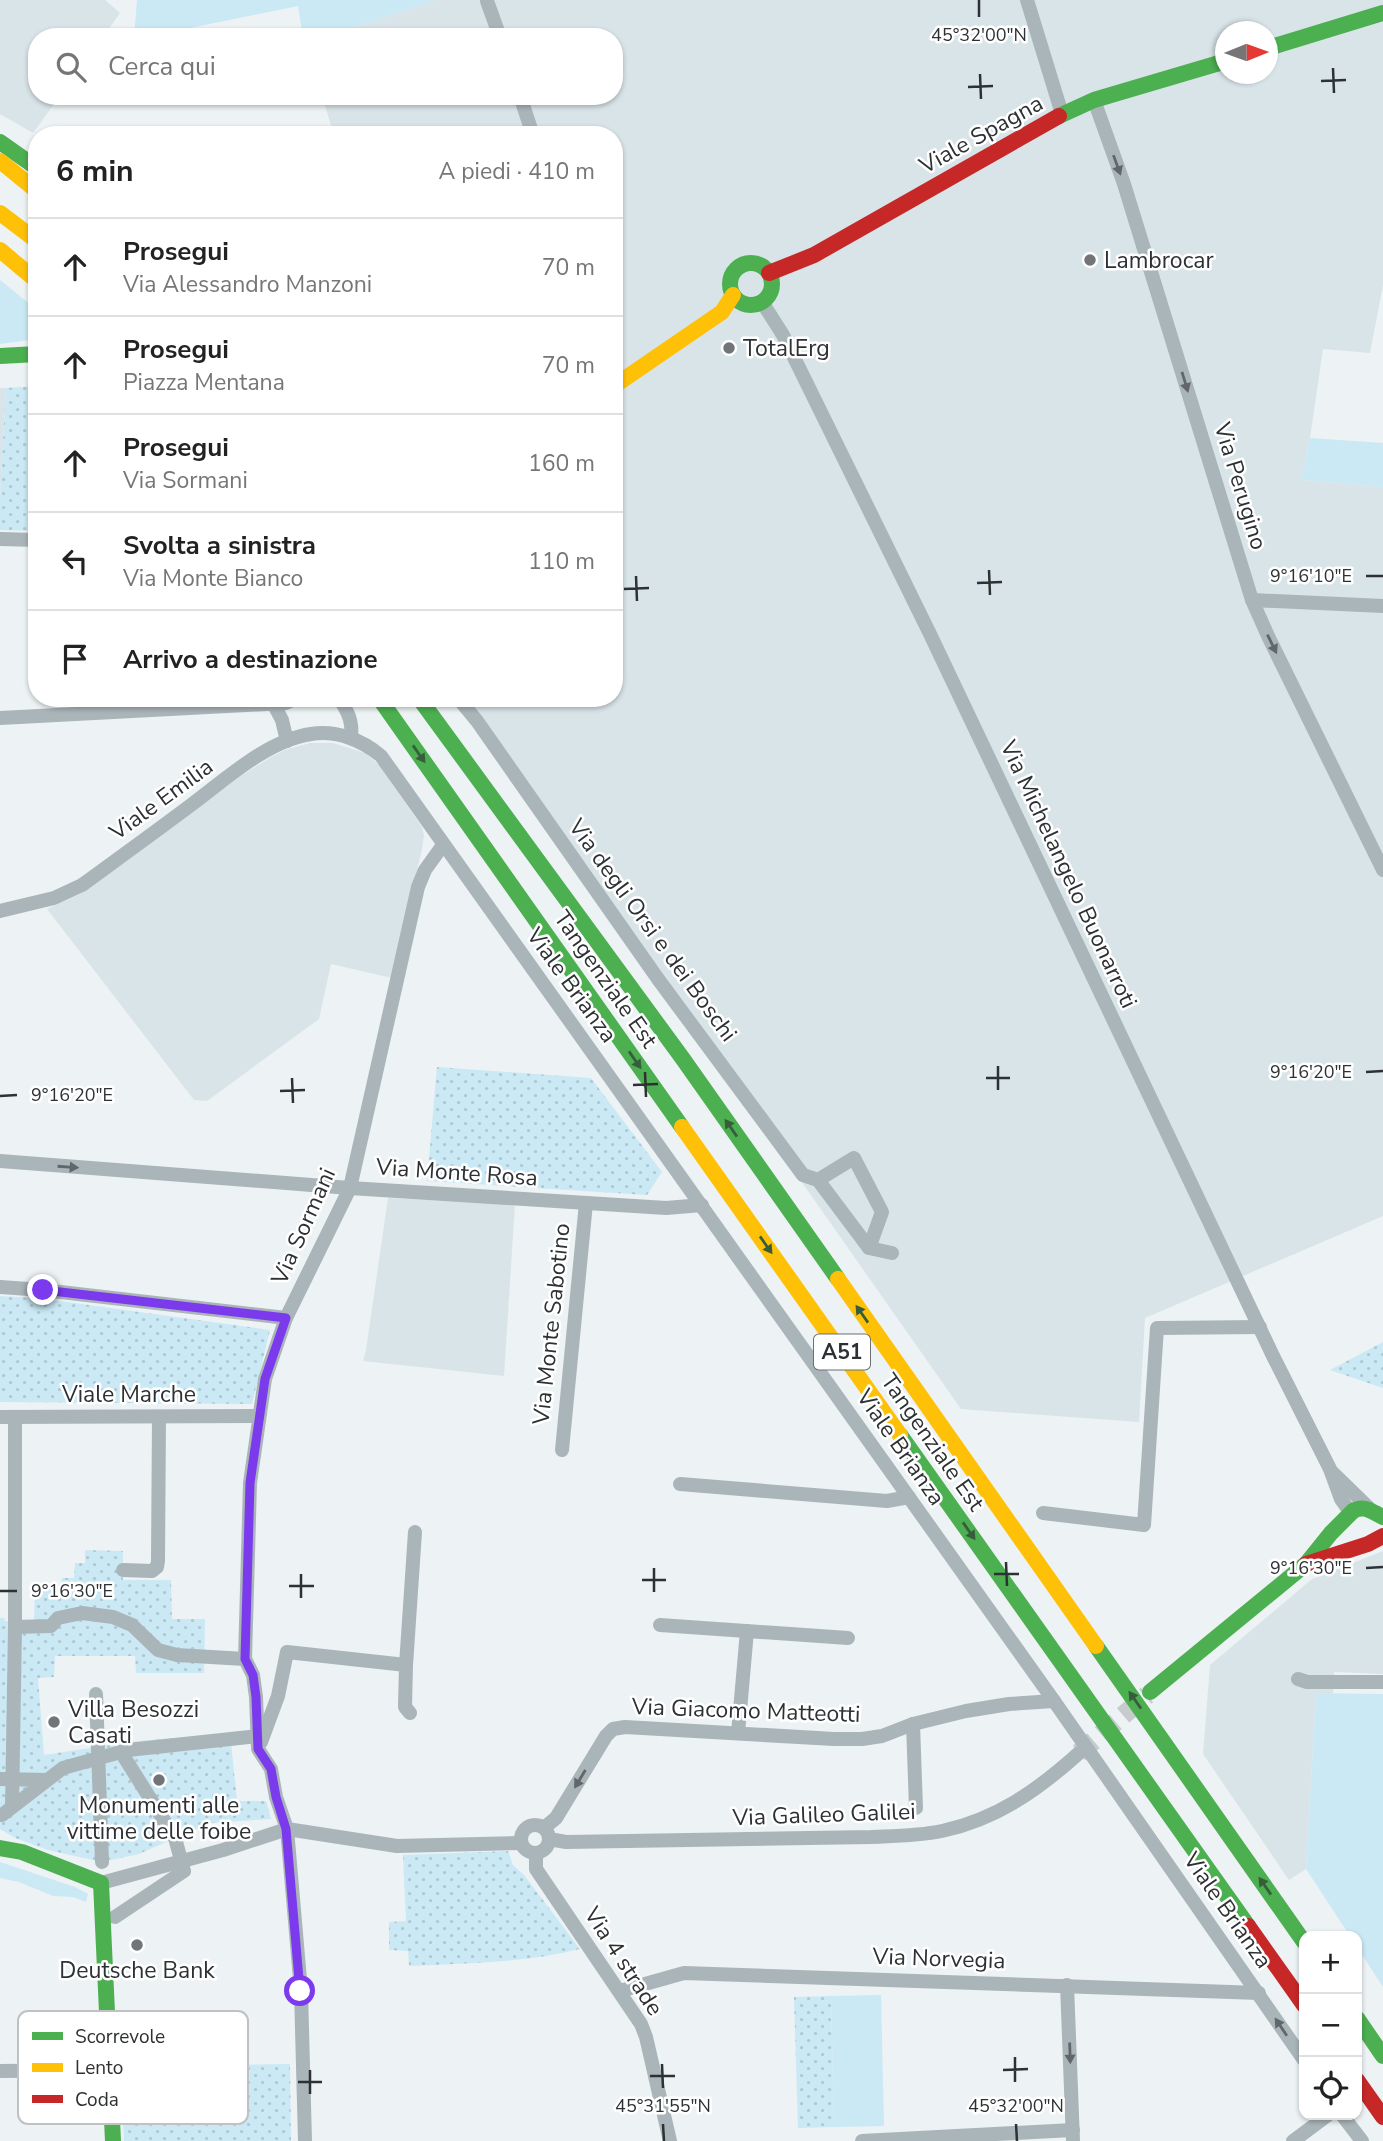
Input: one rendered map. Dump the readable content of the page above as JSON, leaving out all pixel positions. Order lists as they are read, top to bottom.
{
  "streets": {
    "main road": ["Viale Spagna", "Tangenziale Est", "A51"],
    "street": [
      "Via Perugino",
      "Viale Emilia",
      "Via Michelangelo Buonarroti",
      "Via degli Orsi e dei Boschi",
      "Viale Brianza",
      "Via Monte Rosa",
      "Via Sormani",
      "Via Monte Sabotino",
      "Viale Marche",
      "Via Giacomo Matteotti",
      "Via Galileo Galilei",
      "Via Norvegia",
      "Via 4 strade"
    ]
  },
  "crossings": [
    ["Viale Spagna", "Via Perugino"],
    ["Viale Spagna", "Via Michelangelo Buonarroti"],
    ["Viale Emilia", "Viale Brianza"],
    ["Viale Brianza", "Via Monte Rosa"],
    ["Viale Brianza", "Via Sormani"],
    ["Viale Brianza", "Via Giacomo Matteotti"],
    ["Viale Brianza", "Via Norvegia"],
    ["Via Monte Rosa", "Via Sormani"],
    ["Via Monte Rosa", "Via Monte Sabotino"],
    ["Via Sormani", "Viale Marche"],
    ["Via Giacomo Matteotti", "Via Galileo Galilei"],
    ["Via Giacomo Matteotti", "Via 4 strade"],
    ["Via Galileo Galilei", "Via 4 strade"],
    ["Via Norvegia", "Via 4 strade"]
  ],
  "one_way": ["Via Perugino", "Via Monte Rosa", "Via Giacomo Matteotti"],
  "places": [
    "Lambrocar",
    "TotalErg",
    "Villa Besozzi Casati",
    "Monumenti alle vittime delle foibe",
    "Deutsche Bank"
  ],
  "legend": ["Scorrevole", "Lento", "Coda"],
  "north": "right",
  "page": {
    "search": "Cerca qui",
    "heading": ["6 min", "A piedi · 410 m"],
    "list": [
      ["Prosegui", "Via Alessandro Manzoni", "70 m"],
      ["Prosegui", "Piazza Mentana", "70 m"],
      ["Prosegui", "Via Sormani", "160 m"],
      ["Svolta a sinistra", "Via Monte Bianco", "110 m"],
      "Arrivo a destinazione"
    ],
    "map_buttons": ["+", "−"]
  },
  "coordinates": [
    "45°32'00\"N",
    "9°16'10\"E",
    "9°16'20\"E",
    "9°16'30\"E",
    "45°31'55\"N"
  ]
}
